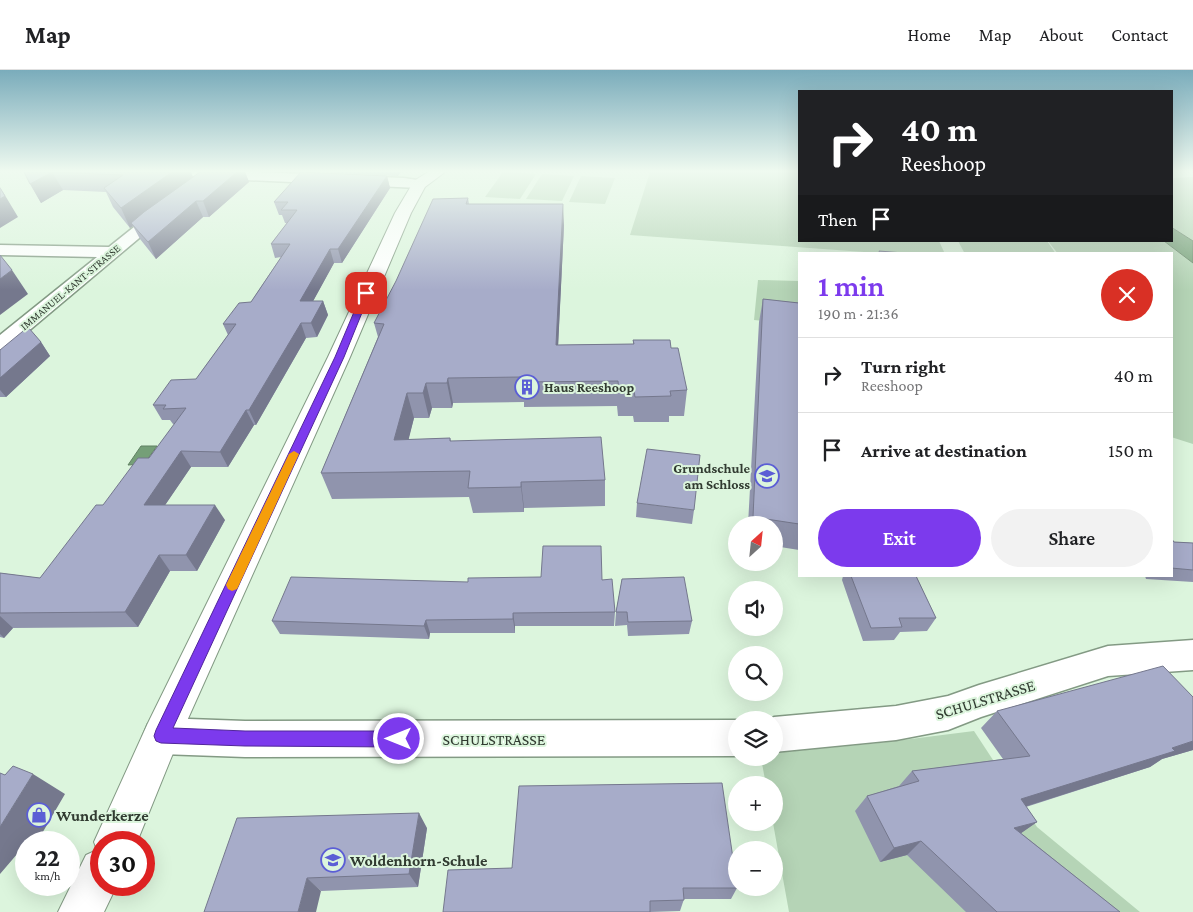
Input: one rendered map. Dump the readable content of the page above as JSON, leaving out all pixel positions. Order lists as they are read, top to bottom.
{
  "streets": {
    "street": ["IMMANUEL-KANT-STRASSE", "SCHULSTRASSE"]
  },
  "places": {
    "building": ["Haus Reeshoop"],
    "school or university": ["Grundschule am Schloss", "Woldenhorn-Schule"],
    "shop": ["Wunderkerze"]
  },
  "north": "top right",
  "page": {
    "header": "Map",
    "nav": [
      "Home",
      "Map",
      "About",
      "Contact"
    ],
    "turn": ["40 m", "Reeshoop"],
    "then": "Then",
    "heading": ["1 min", "190 m · 21:36"],
    "list": [
      {
        "name": "Turn right",
        "note": "Reeshoop",
        "value": "40 m"
      },
      {
        "name": "Arrive at destination",
        "value": "150 m"
      }
    ],
    "buttons": ["Exit", "Share"],
    "map_buttons": ["+", "−"],
    "speed": "22 km/h",
    "limit": "30"
  }
}
